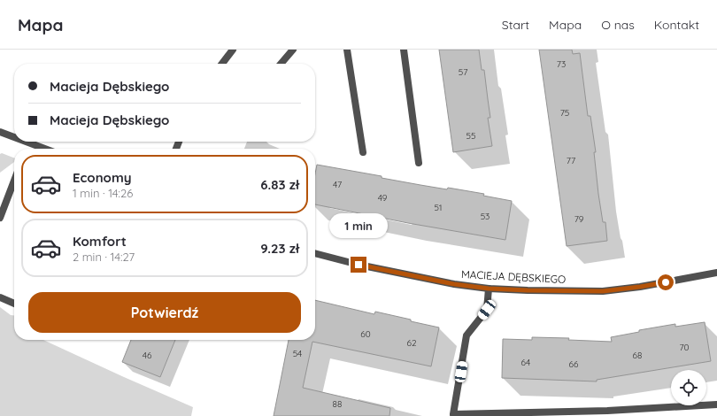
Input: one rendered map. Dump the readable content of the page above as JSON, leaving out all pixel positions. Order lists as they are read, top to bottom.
{
  "streets": {
    "street": ["MACIEJA DĘBSKIEGO"]
  },
  "house_numbers": [
    "73",
    "57",
    "75",
    "55",
    "77",
    "47",
    "49",
    "51",
    "53",
    "79",
    "60",
    "62",
    "70",
    "54",
    "46",
    "68",
    "64",
    "66",
    "88"
  ],
  "page": {
    "header": "Mapa",
    "nav": [
      "Start",
      "Mapa",
      "O nas",
      "Kontakt"
    ],
    "banner": ["Macieja Dębskiego", "Macieja Dębskiego"],
    "list": [
      {
        "name": "Economy",
        "note": "1 min · 14:26",
        "value": "6.83 zł"
      },
      {
        "name": "Komfort",
        "note": "2 min · 14:27",
        "value": "9.23 zł"
      }
    ],
    "bubble": "1 min",
    "buttons": "Potwierdź"
  }
}
